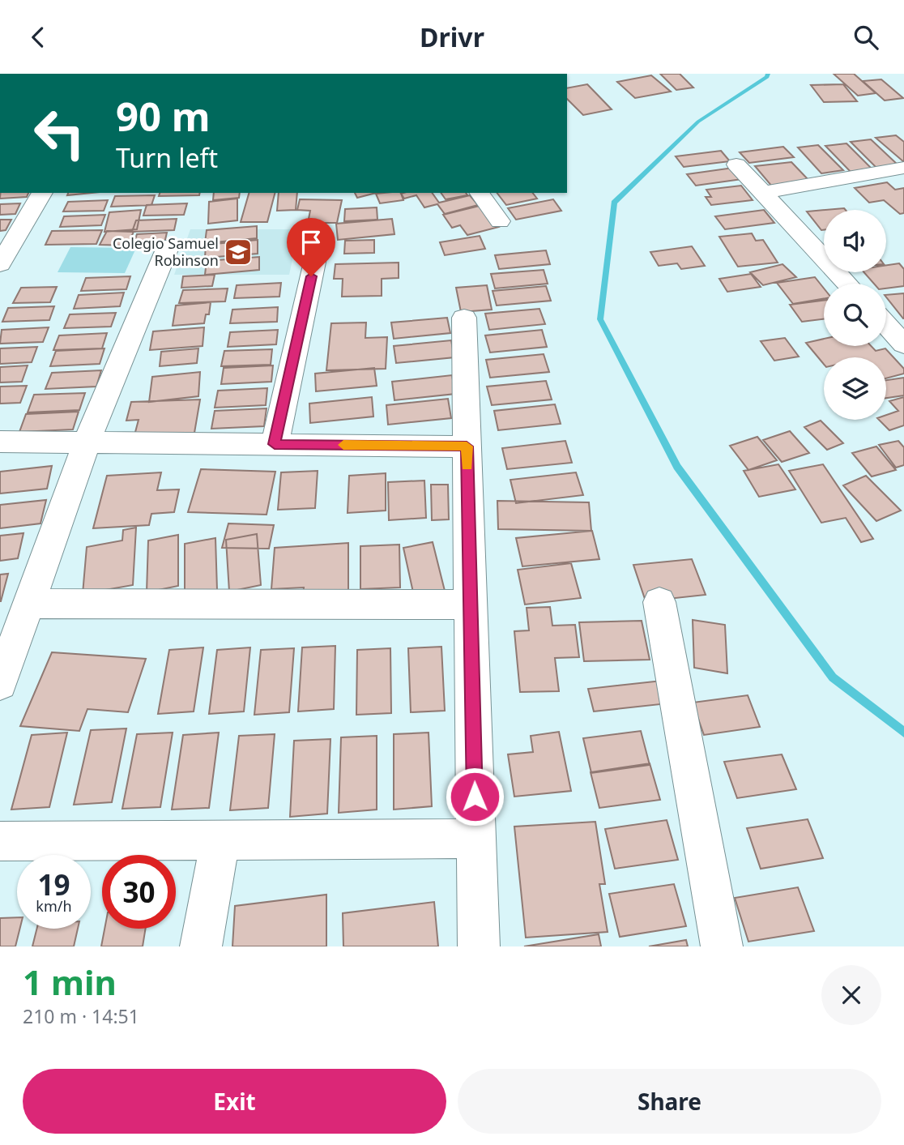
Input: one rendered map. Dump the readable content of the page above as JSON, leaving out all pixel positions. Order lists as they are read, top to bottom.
{
  "places": {
    "school or university": ["Colegio Samuel Robinson"]
  },
  "page": {
    "header": "Drivr",
    "turn": ["90 m", "Turn left"],
    "speed": "19 km/h",
    "limit": "30",
    "heading": ["1 min", "210 m · 14:51"],
    "buttons": ["Exit", "Share"]
  }
}
